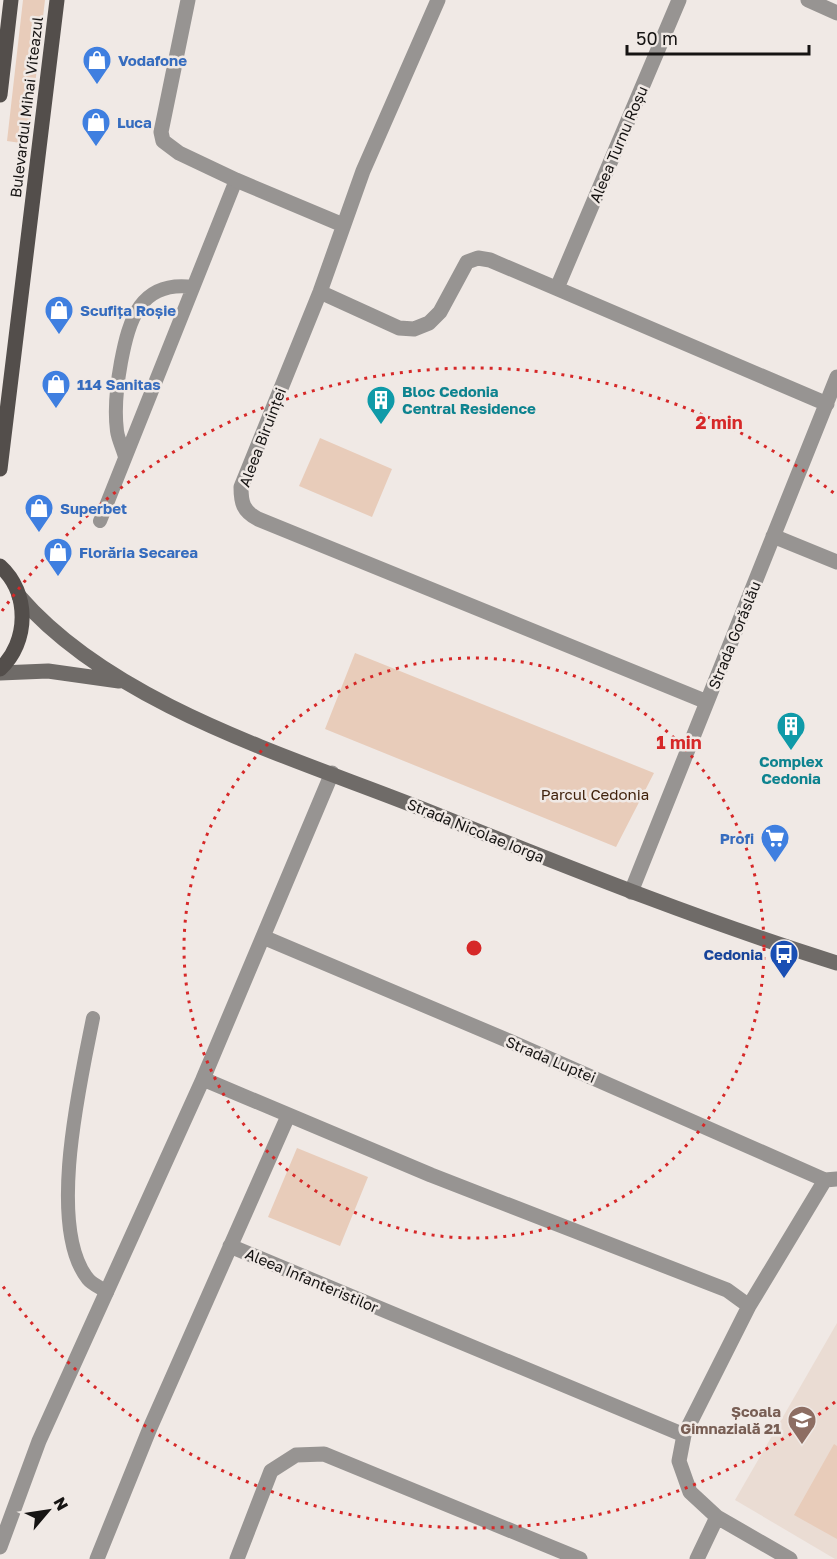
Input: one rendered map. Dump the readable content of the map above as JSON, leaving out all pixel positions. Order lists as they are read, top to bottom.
{
  "streets": {
    "main road": ["Bulevardul Mihai Viteazul", "Strada Nicolae Iorga"],
    "street": [
      "Aleea Turnu Roșu",
      "Aleea Biruinței",
      "Strada Gorăslău",
      "Strada Luptei",
      "Aleea Infanteristilor"
    ]
  },
  "crossings": [
    ["Aleea Biruinței", "Strada Gorăslău"],
    ["Strada Gorăslău", "Strada Nicolae Iorga"]
  ],
  "parks": ["Parcul Cedonia"],
  "places": {
    "shop": [
      "Vodafone",
      "Luca",
      "Scufița Roșie",
      "114 Sanitas",
      "Superbet",
      "Florăria Secarea"
    ],
    "building": ["Bloc Cedonia Central Residence", "Complex Cedonia"],
    "supermarket": ["Profi"],
    "bus stop": ["Cedonia"],
    "school or university": ["Școala Gimnazială 21"]
  },
  "scale_bar": "50 m",
  "north": "top right",
  "rings": ["2 min", "1 min"]
}
